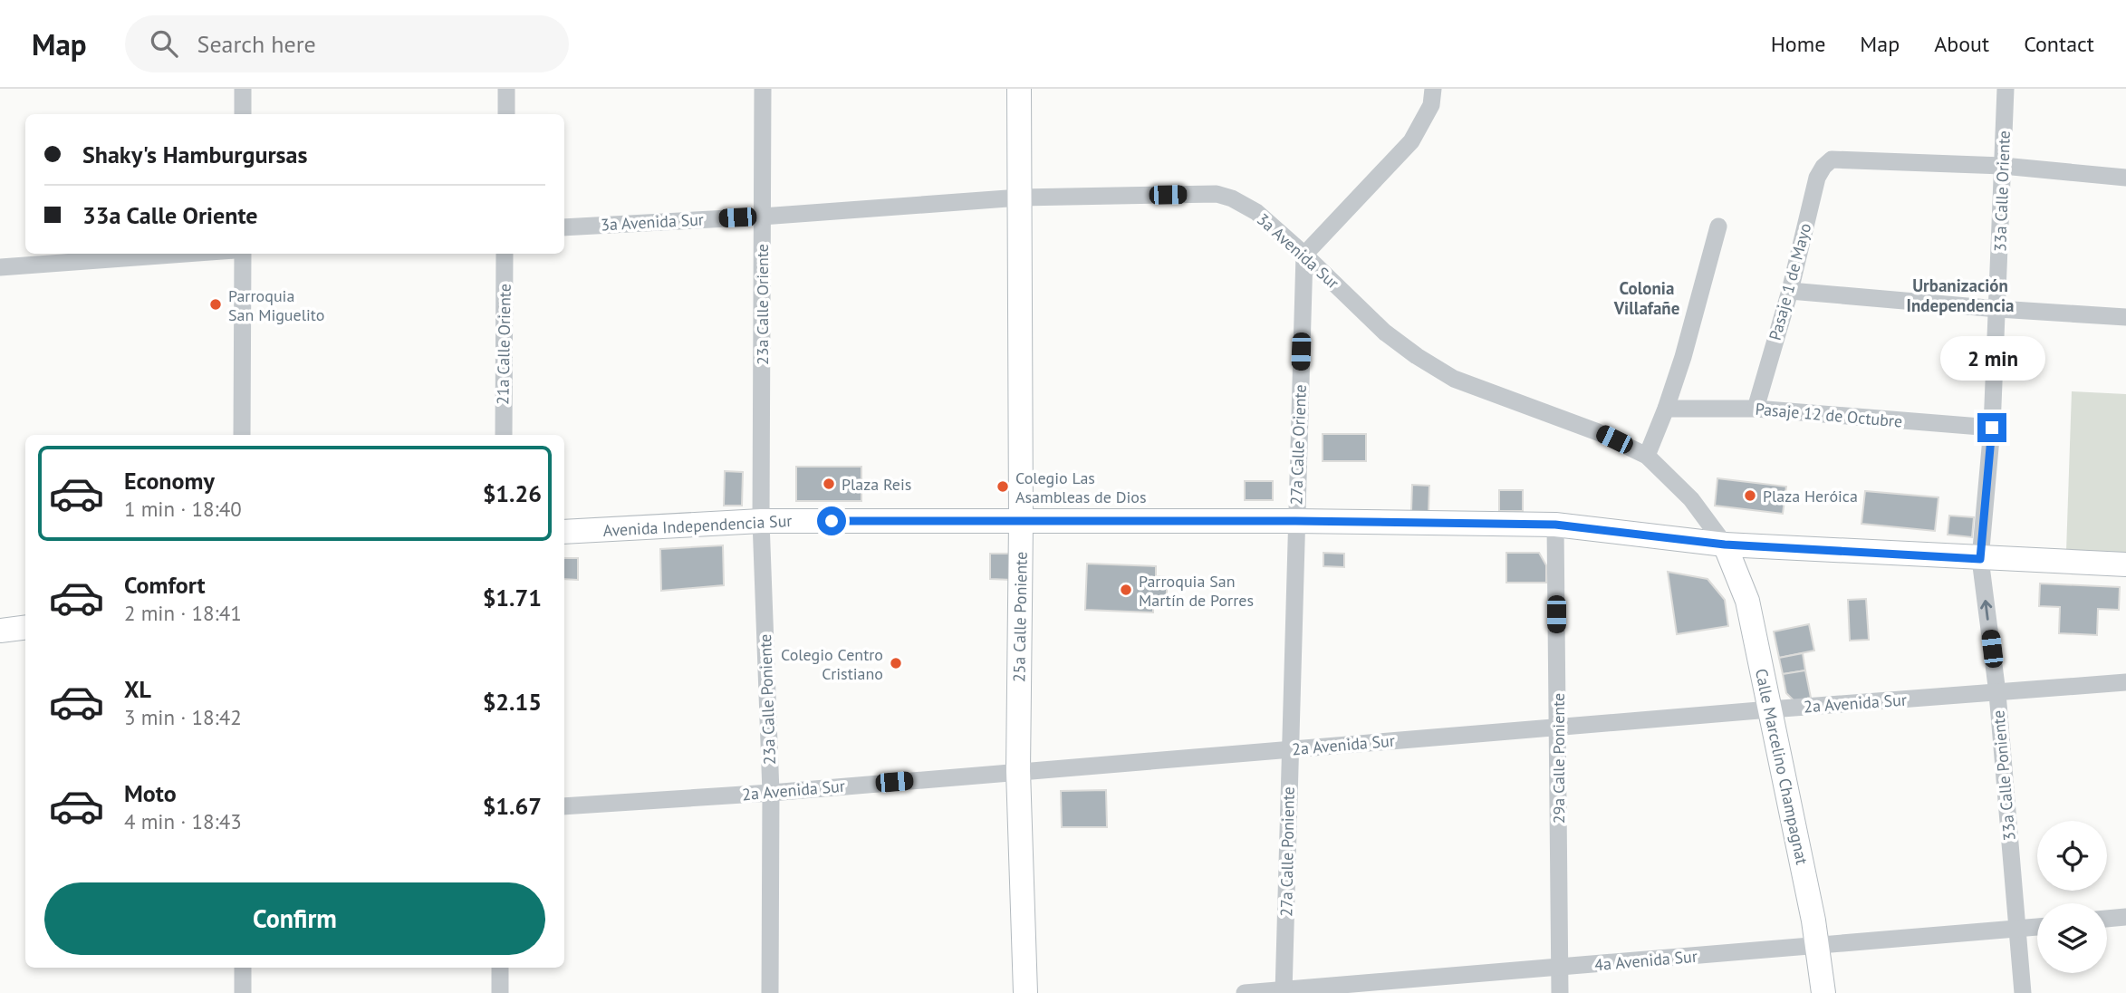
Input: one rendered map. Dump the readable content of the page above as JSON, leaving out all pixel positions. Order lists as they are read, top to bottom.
{
  "streets": {
    "main road": ["Avenida Independencia Sur", "25a Calle Poniente", "Calle Marcelino Champagnat"],
    "street": [
      "33a Calle Oriente",
      "3a Avenida Sur",
      "Pasaje 1 de Mayo",
      "23a Calle Oriente",
      "21a Calle Oriente",
      "Pasaje 12 de Octubre",
      "27a Calle Oriente",
      "23a Calle Poniente",
      "2a Avenida Sur",
      "29a Calle Poniente",
      "33a Calle Poniente",
      "27a Calle Poniente",
      "4a Avenida Sur"
    ]
  },
  "crossings": [
    ["33a Calle Oriente", "Pasaje 1 de Mayo"],
    ["33a Calle Oriente", "Pasaje 12 de Octubre"],
    ["33a Calle Oriente", "Avenida Independencia Sur"],
    ["33a Calle Oriente", "33a Calle Poniente"],
    ["3a Avenida Sur", "23a Calle Oriente"],
    ["3a Avenida Sur", "27a Calle Oriente"],
    ["3a Avenida Sur", "Avenida Independencia Sur"],
    ["3a Avenida Sur", "25a Calle Poniente"],
    ["3a Avenida Sur", "Calle Marcelino Champagnat"],
    ["Pasaje 1 de Mayo", "Pasaje 12 de Octubre"],
    ["23a Calle Oriente", "Avenida Independencia Sur"],
    ["23a Calle Oriente", "23a Calle Poniente"],
    ["27a Calle Oriente", "Avenida Independencia Sur"],
    ["27a Calle Oriente", "27a Calle Poniente"],
    ["Avenida Independencia Sur", "25a Calle Poniente"],
    ["Avenida Independencia Sur", "23a Calle Poniente"],
    ["Avenida Independencia Sur", "29a Calle Poniente"],
    ["Avenida Independencia Sur", "Calle Marcelino Champagnat"],
    ["Avenida Independencia Sur", "33a Calle Poniente"],
    ["Avenida Independencia Sur", "27a Calle Poniente"],
    ["25a Calle Poniente", "2a Avenida Sur"],
    ["23a Calle Poniente", "2a Avenida Sur"],
    ["2a Avenida Sur", "29a Calle Poniente"],
    ["2a Avenida Sur", "Calle Marcelino Champagnat"],
    ["2a Avenida Sur", "33a Calle Poniente"],
    ["2a Avenida Sur", "27a Calle Poniente"],
    ["29a Calle Poniente", "4a Avenida Sur"],
    ["Calle Marcelino Champagnat", "4a Avenida Sur"],
    ["33a Calle Poniente", "4a Avenida Sur"],
    ["27a Calle Poniente", "4a Avenida Sur"]
  ],
  "districts": ["Urbanización Independencia", "Colonia Villafañe"],
  "places": [
    "Parroquia San Miguelito",
    "Plaza Reis",
    "Colegio Las Asambleas de Dios",
    "Plaza Heróica",
    "Parroquia San Martín de Porres",
    "Colegio Centro Cristiano"
  ],
  "page": {
    "header": "Map",
    "search": "Search here",
    "nav": [
      "Home",
      "Map",
      "About",
      "Contact"
    ],
    "banner": ["Shaky's Hamburgursas", "33a Calle Oriente"],
    "bubble": "2 min",
    "list": [
      {
        "name": "Economy",
        "note": "1 min · 18:40",
        "value": "$1.26"
      },
      {
        "name": "Comfort",
        "note": "2 min · 18:41",
        "value": "$1.71"
      },
      {
        "name": "XL",
        "note": "3 min · 18:42",
        "value": "$2.15"
      },
      {
        "name": "Moto",
        "note": "4 min · 18:43",
        "value": "$1.67"
      }
    ],
    "buttons": "Confirm"
  }
}
